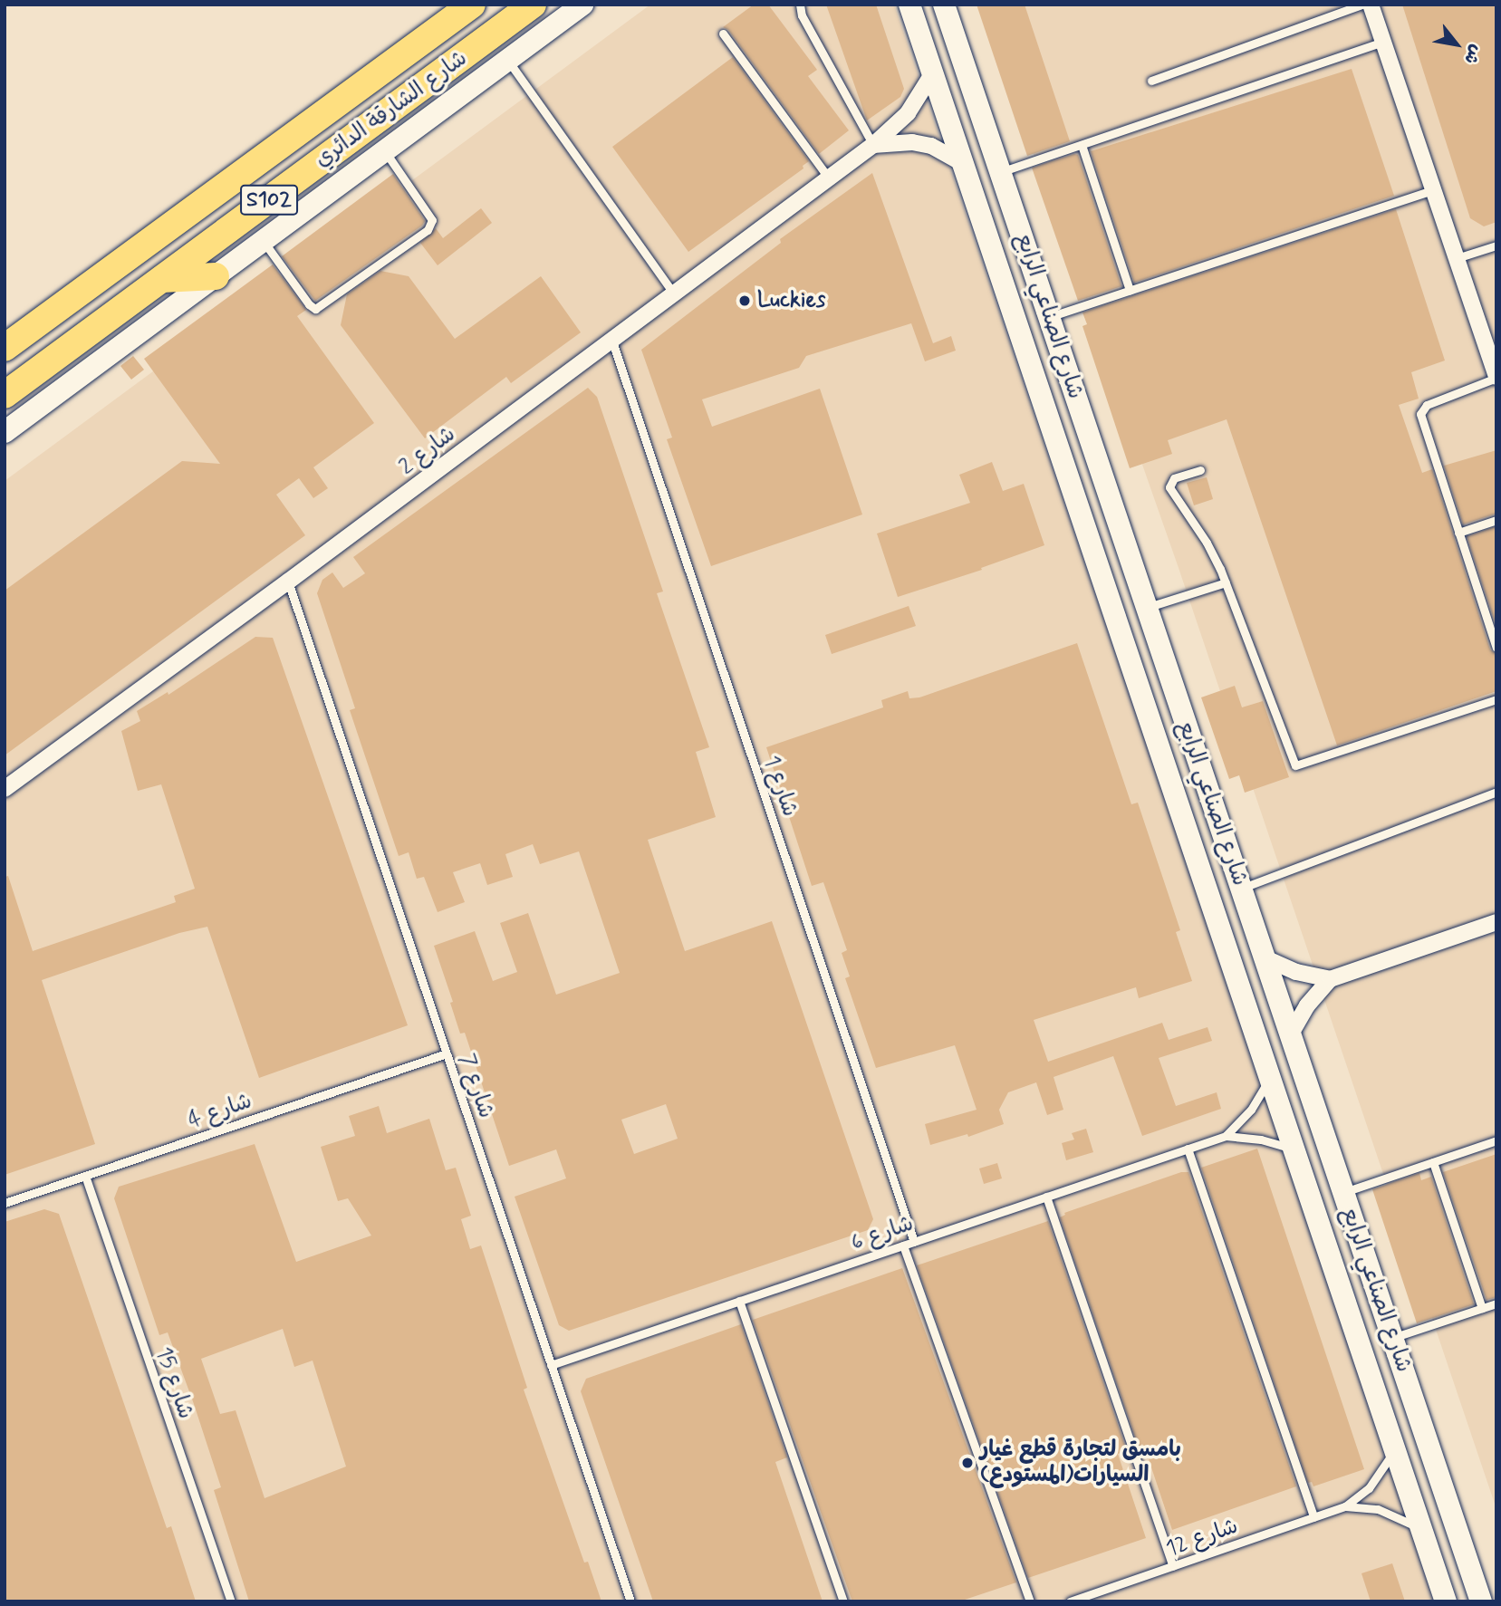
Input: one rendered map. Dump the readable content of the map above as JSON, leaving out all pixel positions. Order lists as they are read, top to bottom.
{
  "streets": {
    "highway": ["شارع الشارقة الدائري", "S102"],
    "main road": ["شارع الصناعي الرابع"],
    "street": ["شارع 2"],
    "lane": [
      "شارع 1",
      "شارع 7",
      "شارع 4",
      "شارع 6",
      "شارع 15",
      "شارع 12"
    ]
  },
  "crossings": [
    ["شارع الصناعي الرابع", "شارع 2"],
    ["شارع الصناعي الرابع", "شارع 6"],
    ["شارع الصناعي الرابع", "شارع 12"],
    ["شارع 2", "شارع 1"],
    ["شارع 2", "شارع 7"],
    ["شارع 1", "شارع 6"],
    ["شارع 7", "شارع 4"],
    ["شارع 7", "شارع 6"],
    ["شارع 4", "شارع 15"]
  ],
  "places": ["Luckies", "بامسق لتجارة قطع غيار السيارات(المستودع)"],
  "north": "bottom right"
}
